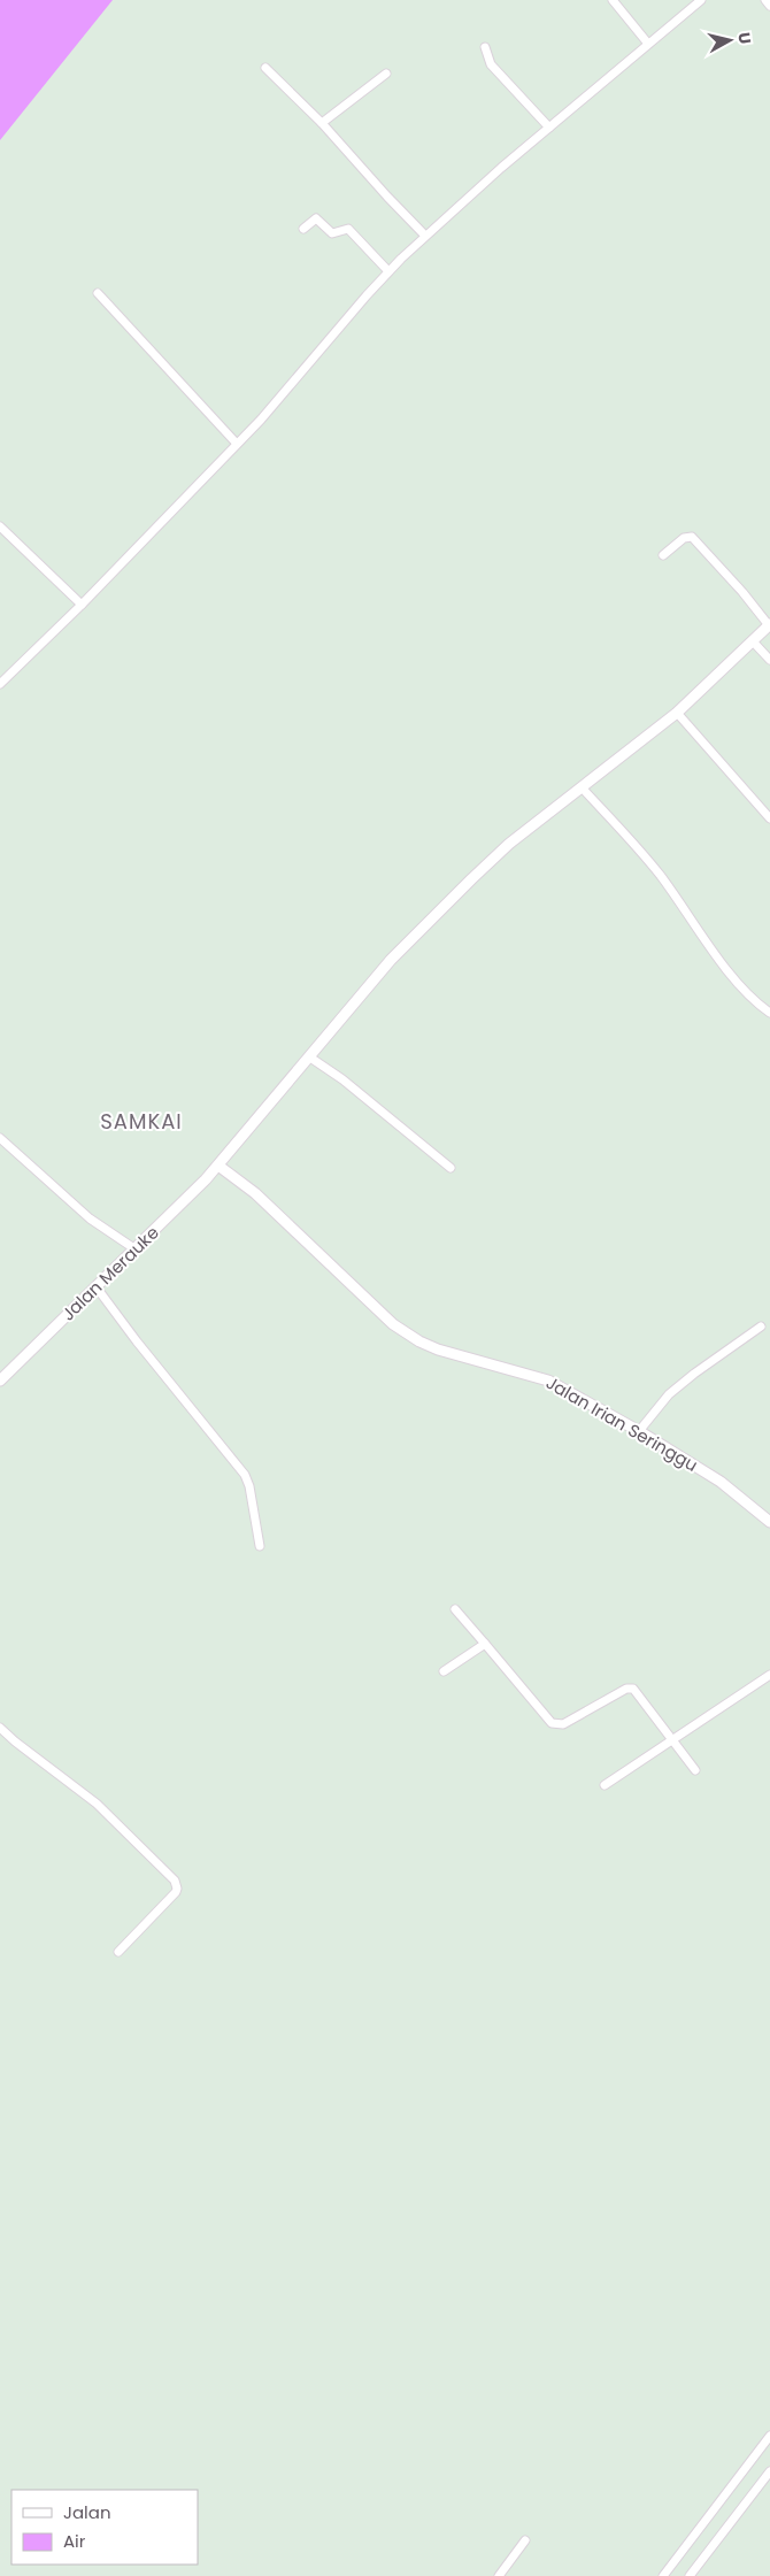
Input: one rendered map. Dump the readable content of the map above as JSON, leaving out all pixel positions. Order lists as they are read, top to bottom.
{
  "streets": {
    "street": ["Jalan Merauke", "Jalan Irian Seringgu"]
  },
  "crossings": [
    ["Jalan Merauke", "Jalan Irian Seringgu"]
  ],
  "districts": ["SAMKAI"],
  "legend": ["Jalan", "Air"],
  "north": "right"
}
